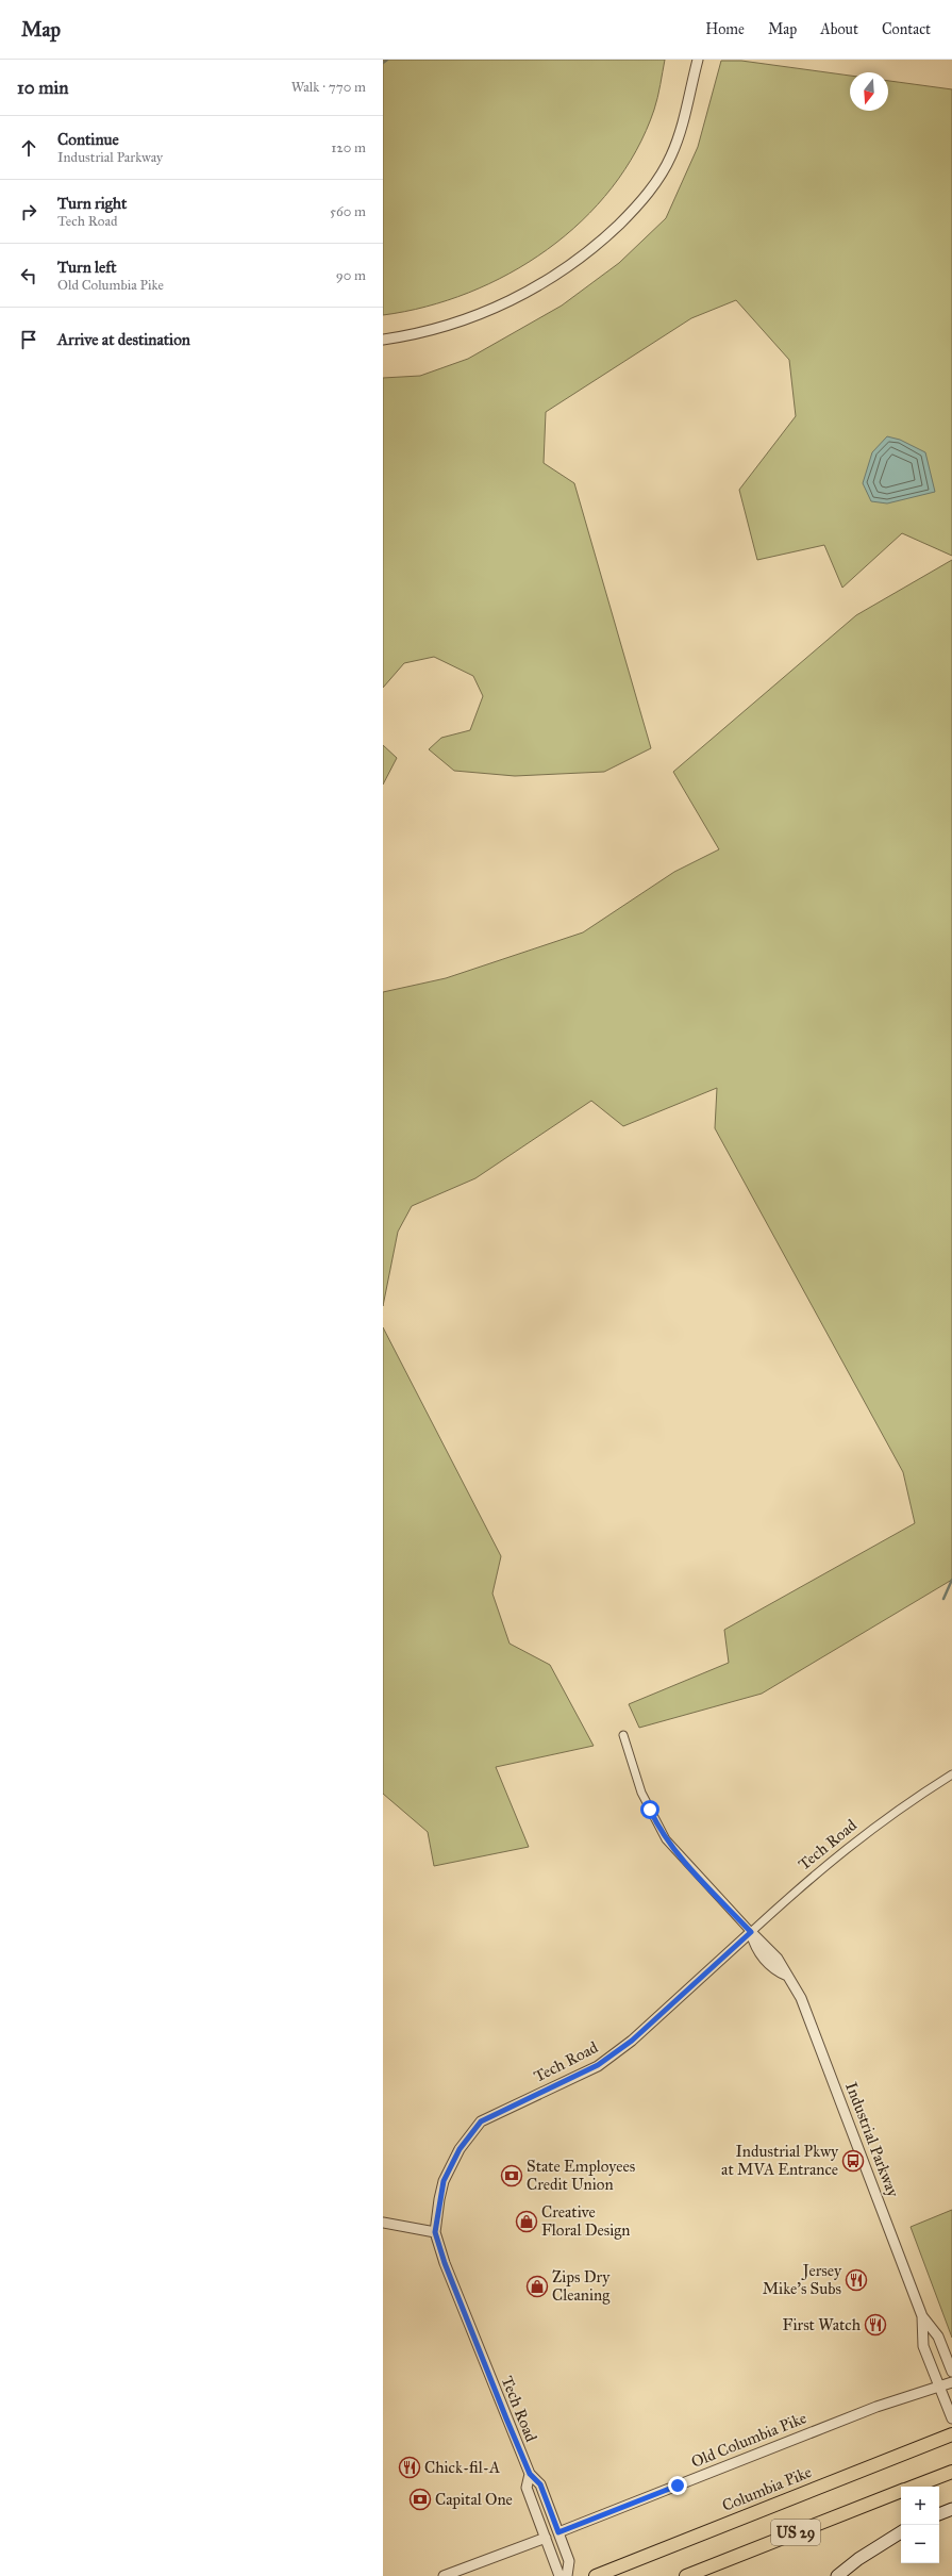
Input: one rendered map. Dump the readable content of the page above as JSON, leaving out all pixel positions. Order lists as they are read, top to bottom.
{
  "streets": {
    "highway": ["Columbia Pike", "US 29"],
    "street": ["Tech Road", "Industrial Parkway", "Old Columbia Pike"]
  },
  "crossings": [
    ["Tech Road", "Industrial Parkway"],
    ["Tech Road", "Old Columbia Pike"],
    ["Industrial Parkway", "Old Columbia Pike"]
  ],
  "places": {
    "bus stop": ["Industrial Pkwy at MVA Entrance"],
    "bank": ["State Employees Credit Union", "Capital One"],
    "shop": ["Creative Floral Design", "Zips Dry Cleaning"],
    "restaurant": ["Jersey Mike's Subs", "First Watch", "Chick-fil-A"]
  },
  "north": "bottom",
  "page": {
    "header": "Map",
    "nav": [
      "Home",
      "Map",
      "About",
      "Contact"
    ],
    "heading": ["10 min", "Walk · 770 m"],
    "list": [
      ["Continue", "Industrial Parkway", "120 m"],
      ["Turn right", "Tech Road", "560 m"],
      ["Turn left", "Old Columbia Pike", "90 m"],
      "Arrive at destination"
    ],
    "map_buttons": ["+", "−"]
  }
}
